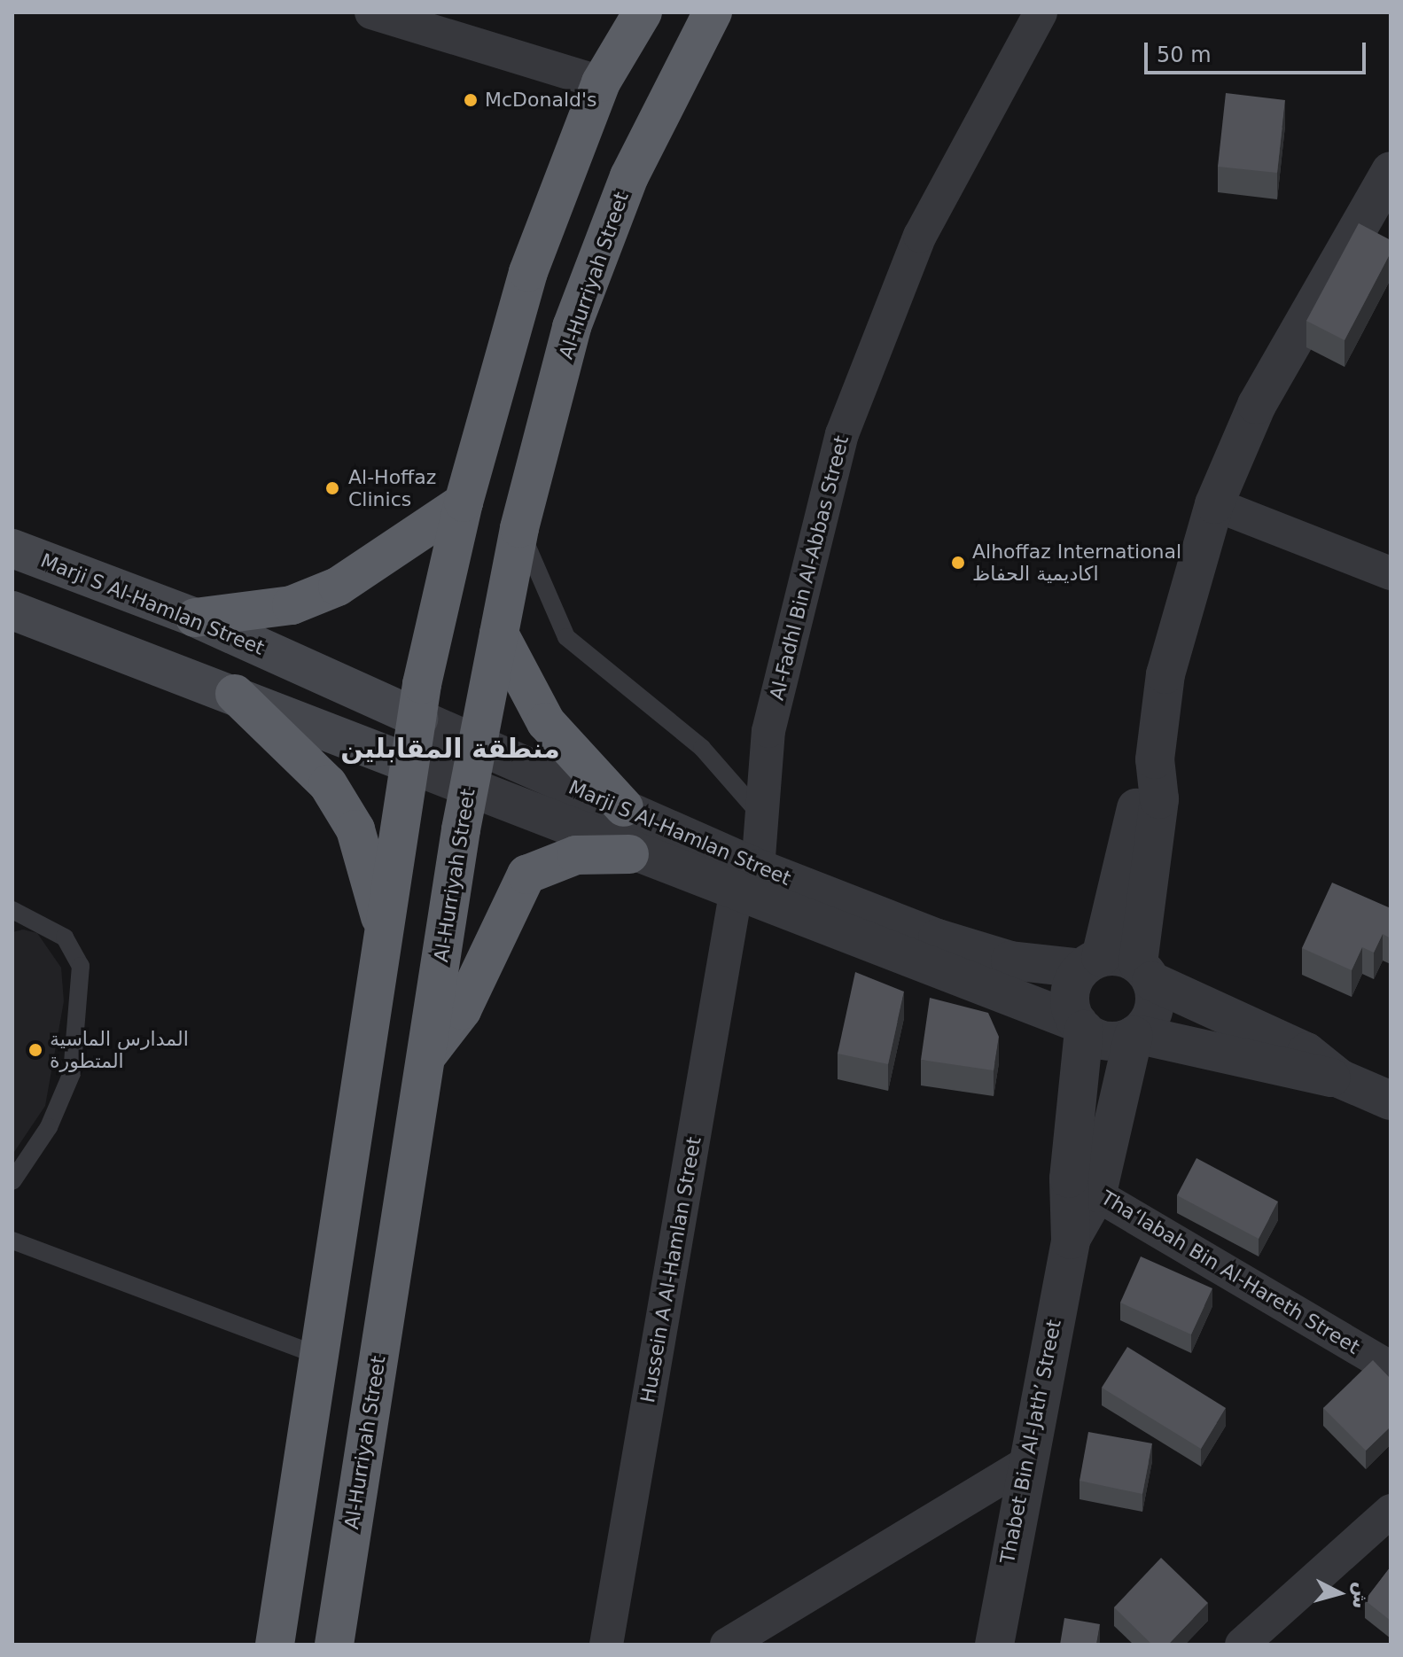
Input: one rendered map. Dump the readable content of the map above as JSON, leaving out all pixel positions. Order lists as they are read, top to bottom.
{
  "streets": {
    "highway": ["Al-Hurriyah Street"],
    "main road": ["Marji S Al-Hamlan Street"],
    "street": [
      "Al-Fadhl Bin Al-Abbas Street",
      "Hussein A Al-Hamlan Street",
      "Tha‘labah Bin Al-Hareth Street",
      "Thabet Bin Al-Jath’ Street"
    ]
  },
  "crossings": [
    ["Al-Hurriyah Street", "Marji S Al-Hamlan Street"],
    ["Al-Fadhl Bin Al-Abbas Street", "Marji S Al-Hamlan Street"],
    ["Al-Fadhl Bin Al-Abbas Street", "Hussein A Al-Hamlan Street"],
    ["Marji S Al-Hamlan Street", "Hussein A Al-Hamlan Street"],
    ["Marji S Al-Hamlan Street", "Thabet Bin Al-Jath’ Street"],
    ["Tha‘labah Bin Al-Hareth Street", "Thabet Bin Al-Jath’ Street"]
  ],
  "districts": ["منطقة المقابلين"],
  "places": [
    "McDonald's",
    "Al-Hoffaz Clinics",
    "Alhoffaz International اكاديمية الحفاظ",
    "المدارس الماسية المتطورة"
  ],
  "scale_bar": "50 m",
  "north": "right"
}
